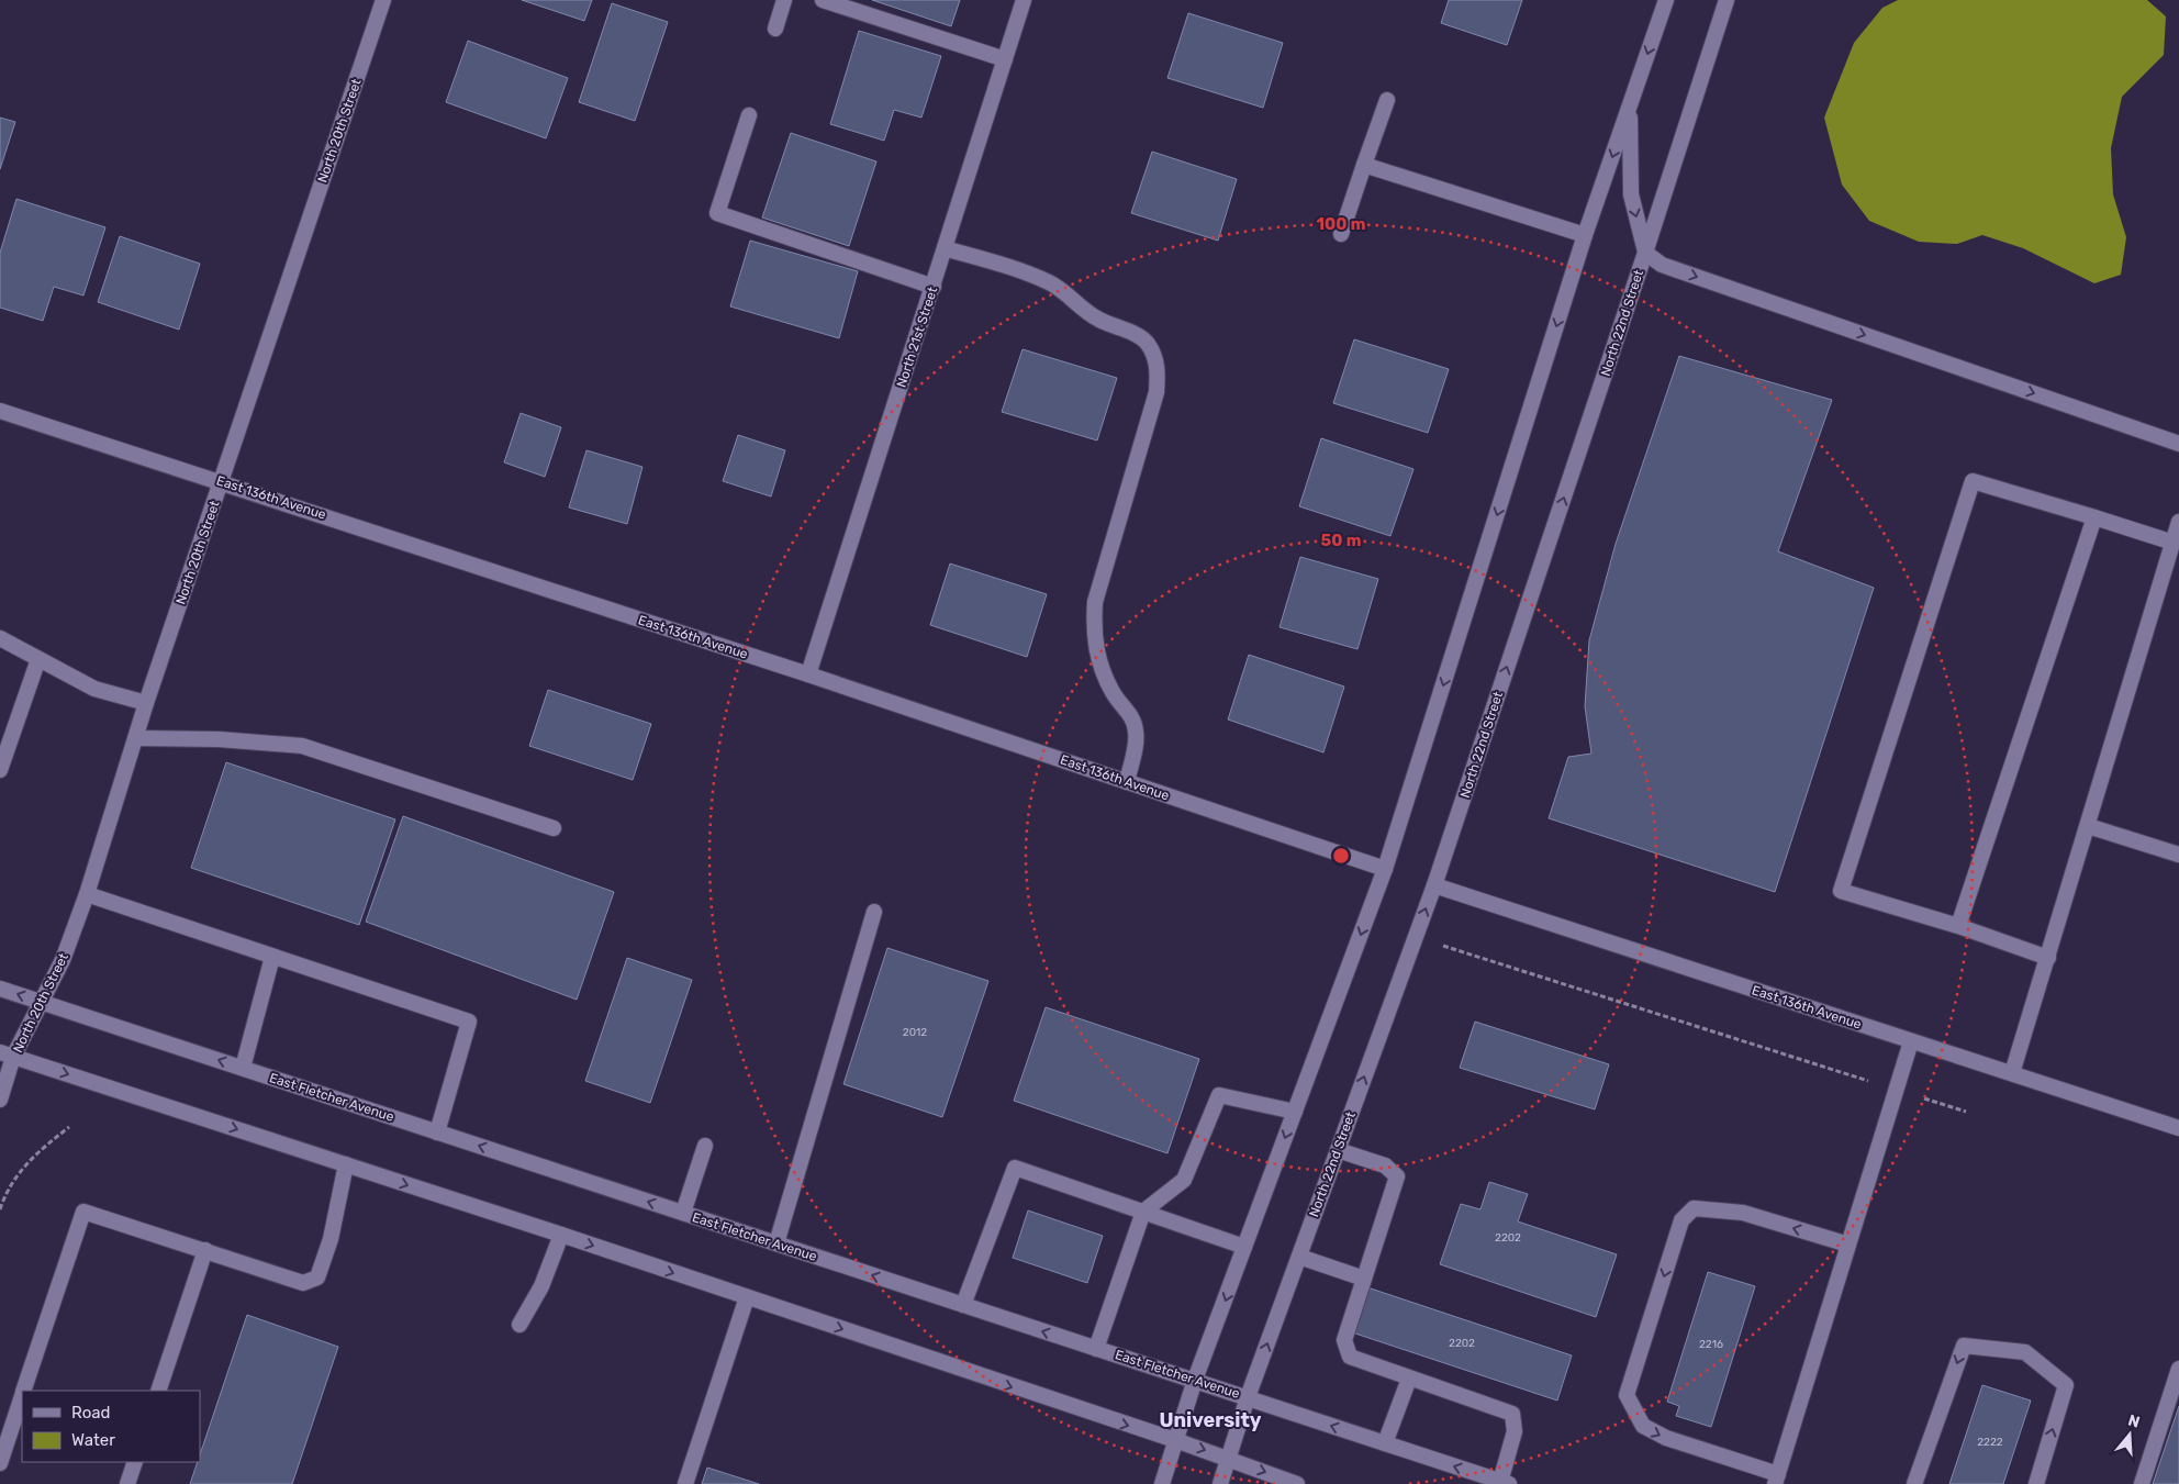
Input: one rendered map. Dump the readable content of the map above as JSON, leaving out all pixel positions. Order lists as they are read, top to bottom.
{
  "streets": {
    "street": [
      "North 20th Street",
      "North 22nd Street",
      "North 21st Street",
      "East 136th Avenue",
      "East Fletcher Avenue"
    ]
  },
  "crossings": [
    ["North 20th Street", "East 136th Avenue"],
    ["North 20th Street", "East Fletcher Avenue"],
    ["North 22nd Street", "East 136th Avenue"],
    ["North 22nd Street", "East Fletcher Avenue"],
    ["North 21st Street", "East 136th Avenue"]
  ],
  "districts": ["University"],
  "house_numbers": [
    "2012",
    "2202",
    "2202",
    "2216",
    "2222"
  ],
  "legend": ["Road", "Water"],
  "north": "top",
  "rings": ["100 m", "50 m"]
}
